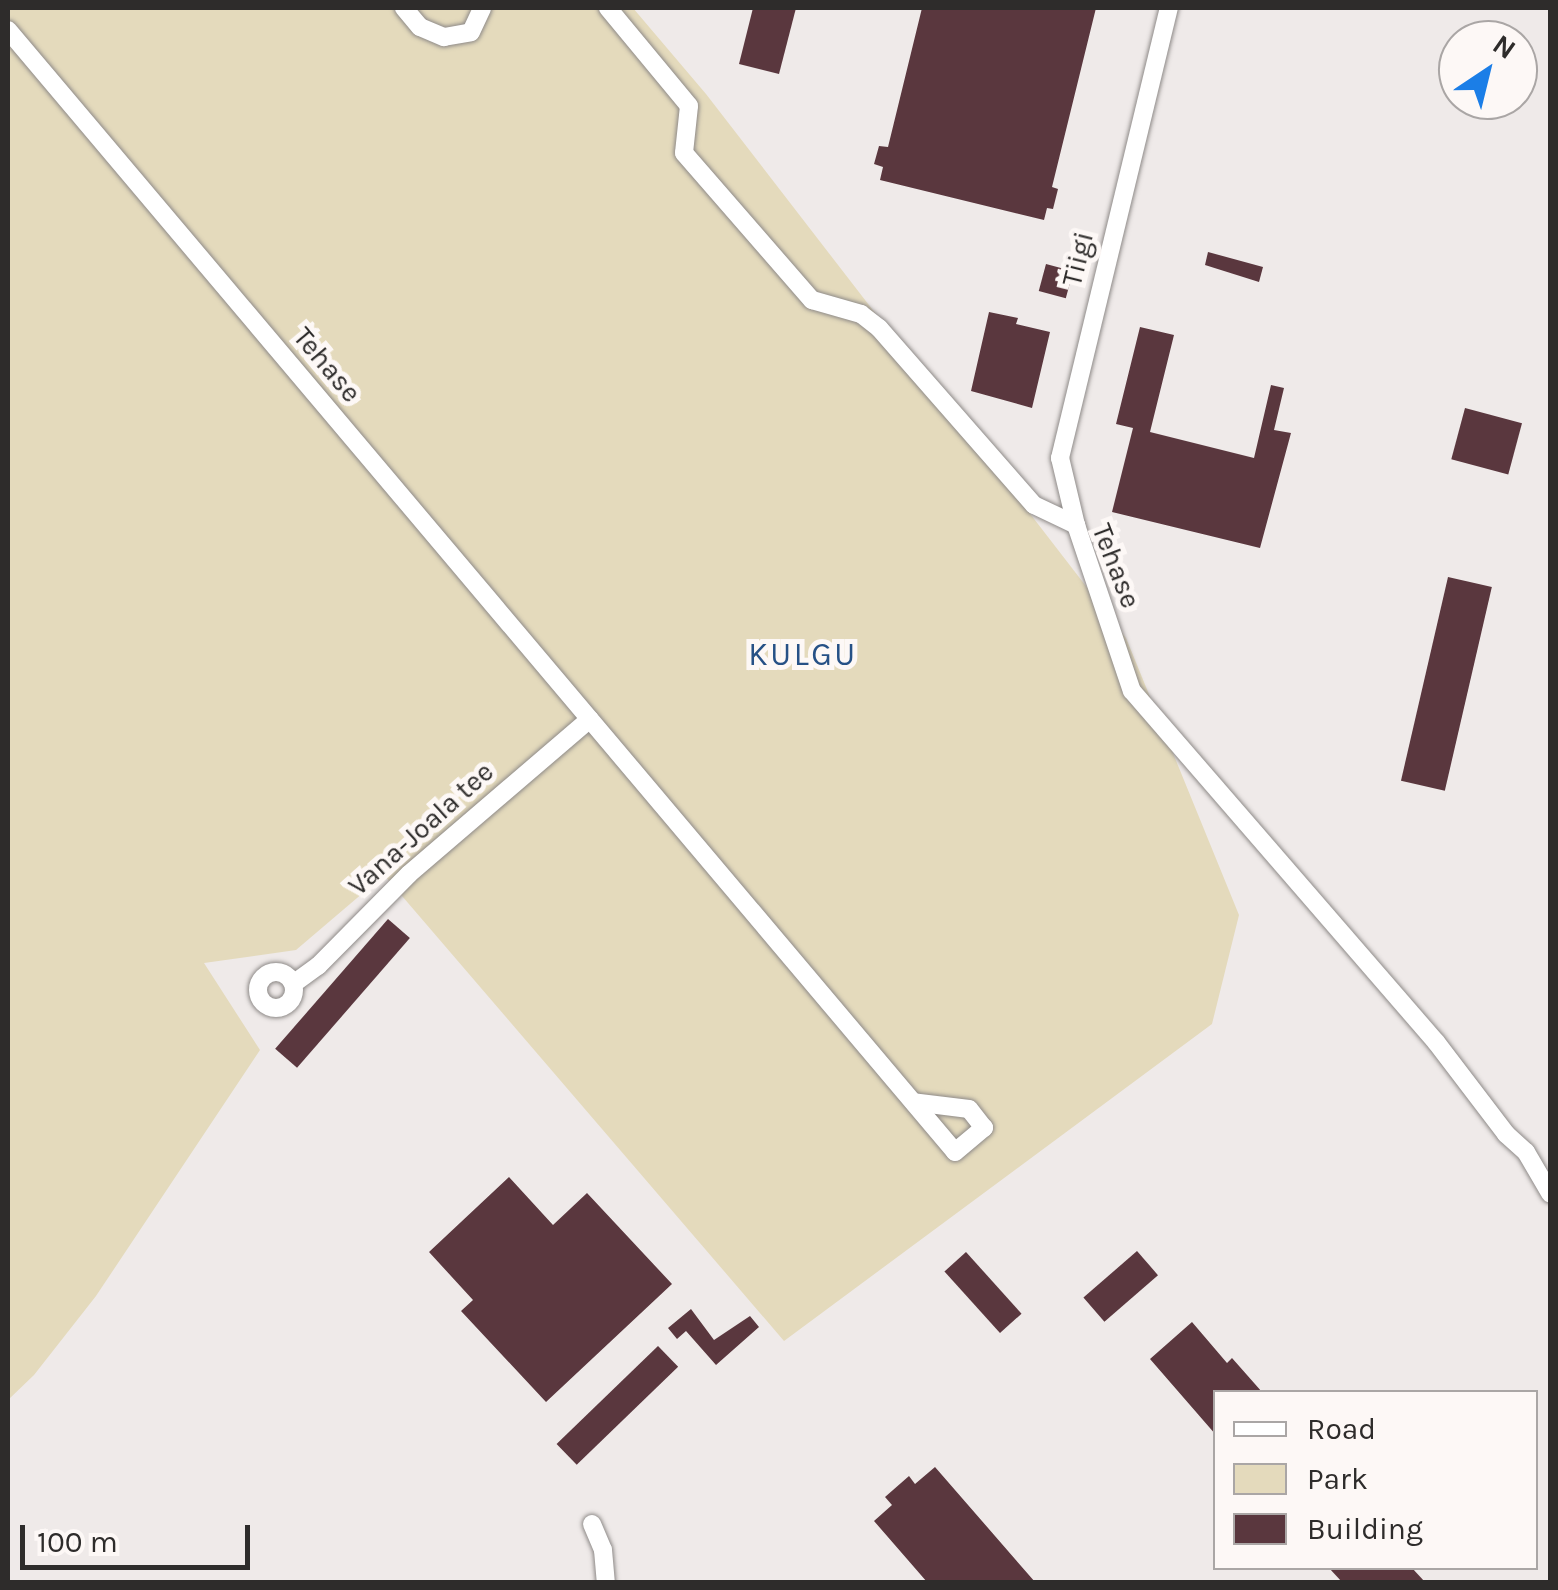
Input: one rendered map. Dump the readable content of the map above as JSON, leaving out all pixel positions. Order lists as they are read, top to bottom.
{
  "streets": {
    "street": ["Tiigi", "Tehase", "Vana-Joala tee"]
  },
  "crossings": [
    ["Tiigi", "Tehase"],
    ["Tehase", "Vana-Joala tee"]
  ],
  "districts": ["KULGU"],
  "legend": ["Road", "Park", "Building"],
  "scale_bar": "100 m",
  "north": "top right"
}
